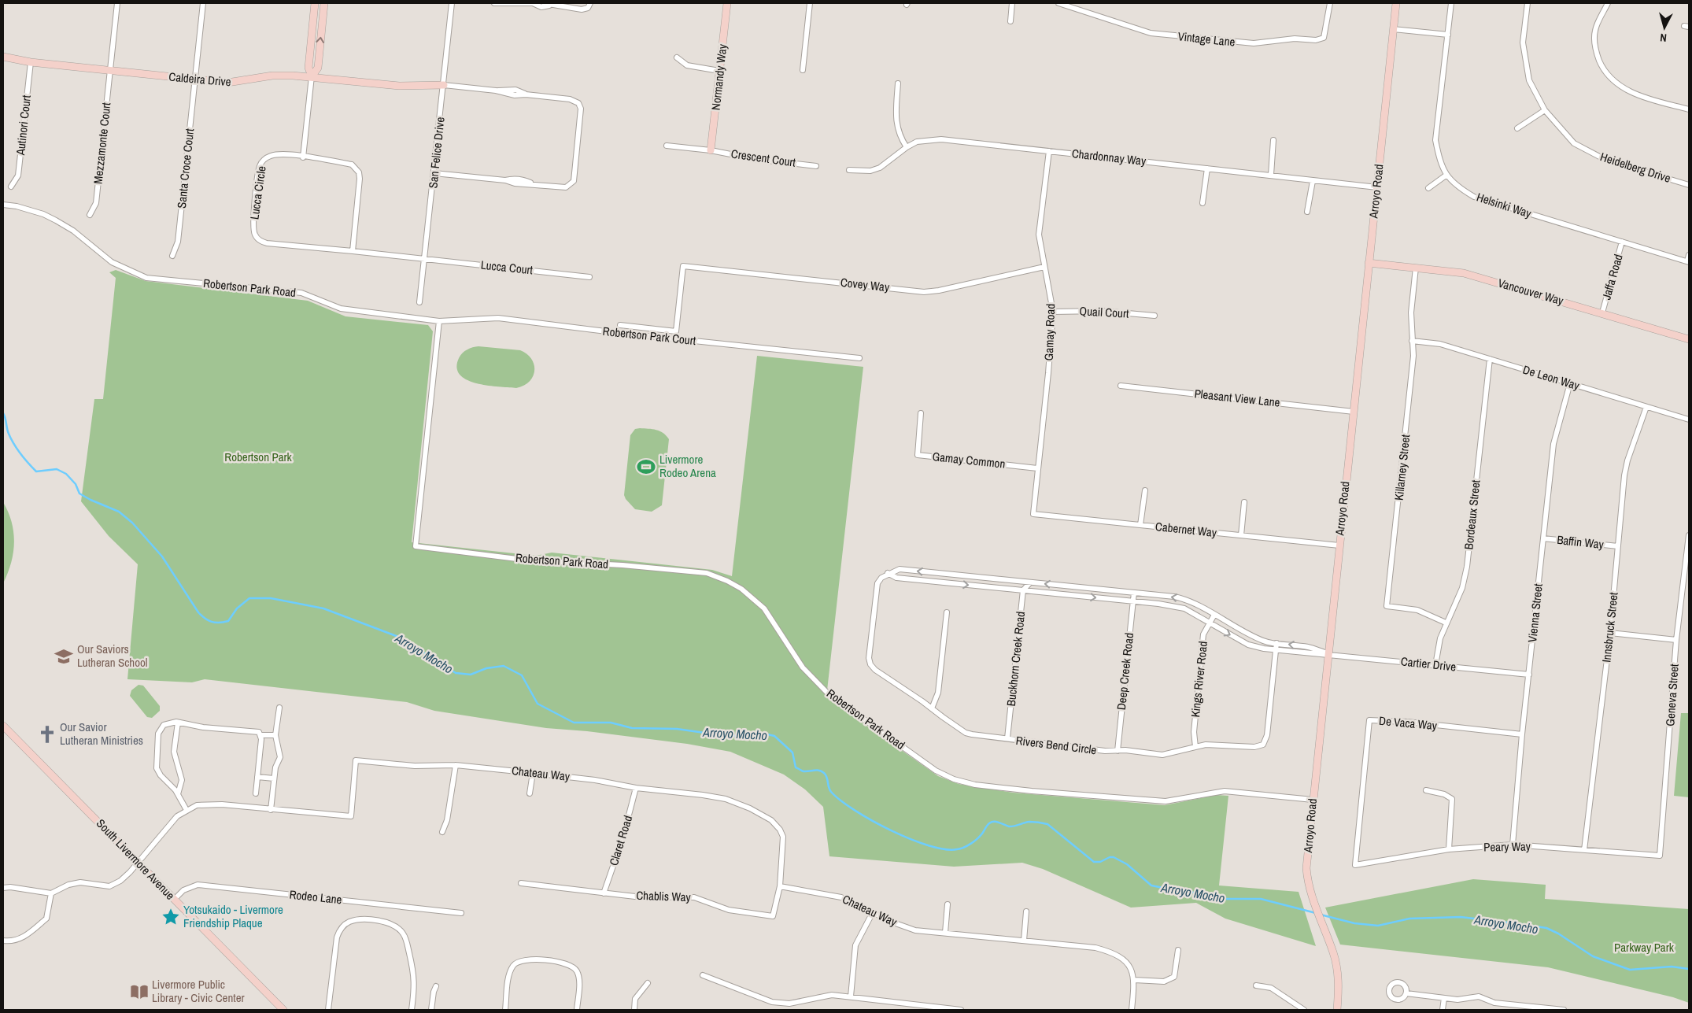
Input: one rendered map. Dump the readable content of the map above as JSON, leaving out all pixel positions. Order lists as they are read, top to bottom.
{
  "streets": {
    "street": [
      "Vintage Lane",
      "Normandy Way",
      "Caldeira Drive",
      "Autinori Court",
      "Mezzamonte Court",
      "San Felice Drive",
      "Chardonnay Way",
      "Crescent Court",
      "Heidelberg Drive",
      "Santa Croce Court",
      "Arroyo Road",
      "Lucca Circle",
      "Helsinki Way",
      "Lucca Court",
      "Jaffa Road",
      "Covey Way",
      "Robertson Park Road",
      "Vancouver Way",
      "Quail Court",
      "Gamay Road",
      "Robertson Park Court",
      "De Leon Way",
      "Pleasant View Lane",
      "Gamay Common",
      "Killarney Street",
      "Bordeaux Street",
      "Cabernet Way",
      "Baffin Way",
      "Vienna Street",
      "Innsbruck Street",
      "Buckhorn Creek Road",
      "Cartier Drive",
      "Deep Creek Road",
      "Kings River Road",
      "Geneva Street",
      "De Vaca Way",
      "Rivers Bend Circle",
      "Chateau Way",
      "Claret Road",
      "Peary Way",
      "South Livermore Avenue",
      "Chablis Way",
      "Rodeo Lane"
    ]
  },
  "crossings": [
    ["Normandy Way", "Crescent Court"],
    ["Caldeira Drive", "Autinori Court"],
    ["Caldeira Drive", "Mezzamonte Court"],
    ["Caldeira Drive", "San Felice Drive"],
    ["Caldeira Drive", "Santa Croce Court"],
    ["San Felice Drive", "Lucca Circle"],
    ["San Felice Drive", "Lucca Court"],
    ["Chardonnay Way", "Arroyo Road"],
    ["Chardonnay Way", "Gamay Road"],
    ["Arroyo Road", "Robertson Park Road"],
    ["Arroyo Road", "Vancouver Way"],
    ["Arroyo Road", "Pleasant View Lane"],
    ["Arroyo Road", "Cabernet Way"],
    ["Arroyo Road", "Cartier Drive"],
    ["Lucca Circle", "Lucca Court"],
    ["Helsinki Way", "Jaffa Road"],
    ["Jaffa Road", "Vancouver Way"],
    ["Covey Way", "Gamay Road"],
    ["Robertson Park Road", "Robertson Park Court"],
    ["Vancouver Way", "Killarney Street"],
    ["Quail Court", "Gamay Road"],
    ["Gamay Road", "Gamay Common"],
    ["Gamay Road", "Cabernet Way"],
    ["De Leon Way", "Killarney Street"],
    ["De Leon Way", "Bordeaux Street"],
    ["De Leon Way", "Vienna Street"],
    ["De Leon Way", "Innsbruck Street"],
    ["Killarney Street", "Bordeaux Street"],
    ["Bordeaux Street", "Cartier Drive"],
    ["Baffin Way", "Vienna Street"],
    ["Baffin Way", "Innsbruck Street"],
    ["Vienna Street", "Cartier Drive"],
    ["Vienna Street", "De Vaca Way"],
    ["Vienna Street", "Peary Way"],
    ["Innsbruck Street", "Peary Way"],
    ["Buckhorn Creek Road", "Rivers Bend Circle"],
    ["Deep Creek Road", "Rivers Bend Circle"],
    ["Kings River Road", "Rivers Bend Circle"],
    ["Geneva Street", "Peary Way"],
    ["De Vaca Way", "Peary Way"],
    ["Chateau Way", "Claret Road"],
    ["Chateau Way", "South Livermore Avenue"],
    ["Chateau Way", "Chablis Way"],
    ["Claret Road", "Chablis Way"],
    ["South Livermore Avenue", "Rodeo Lane"]
  ],
  "water": ["Arroyo Mocho"],
  "parks": ["Robertson Park", "Parkway Park"],
  "places": {
    "sports": ["Livermore Rodeo Arena"],
    "school or university": ["Our Saviors Lutheran School"],
    "church": ["Our Savior Lutheran Ministries"],
    "place": ["Yotsukaido - Livermore Friendship Plaque"],
    "library": ["Livermore Public Library - Civic Center"]
  },
  "north": "bottom"
}
